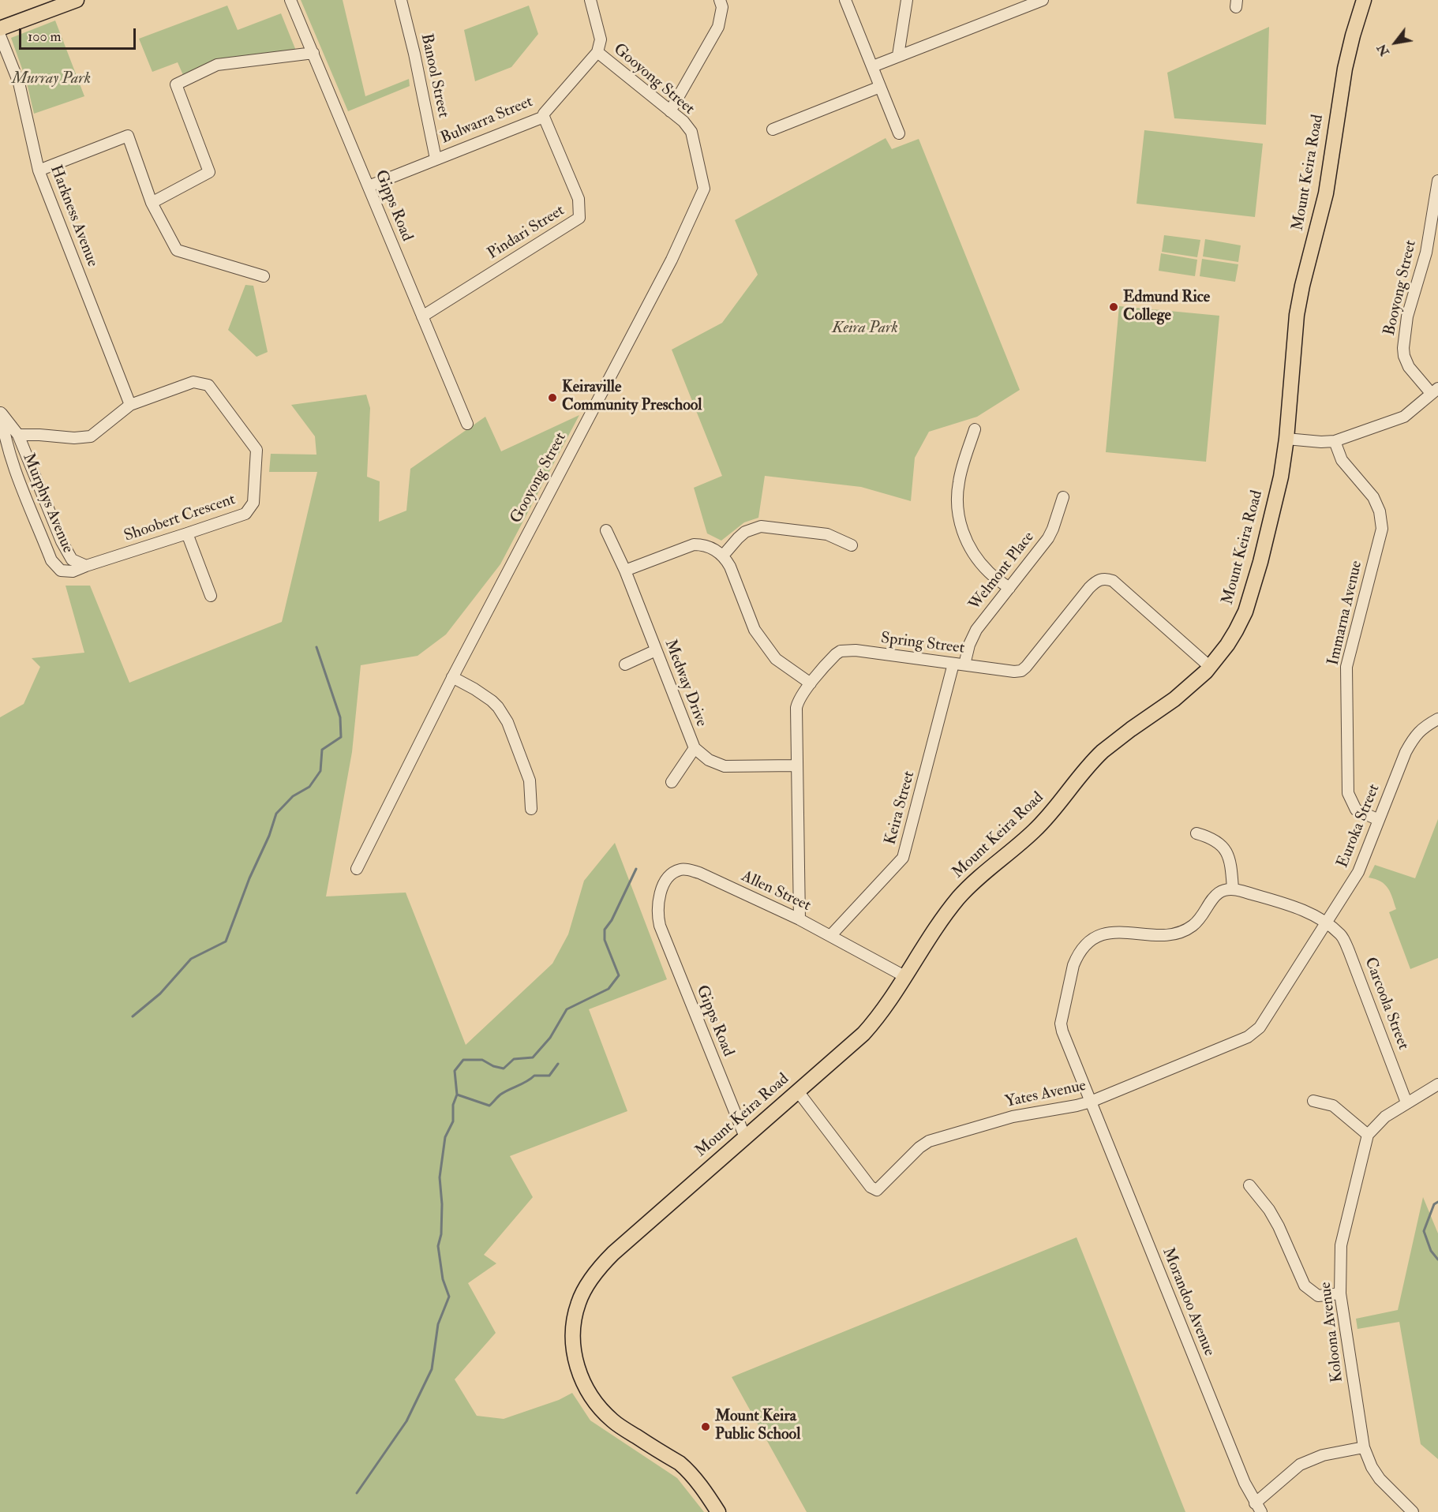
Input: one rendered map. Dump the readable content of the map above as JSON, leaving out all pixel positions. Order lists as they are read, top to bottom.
{
  "streets": {
    "main road": ["Mount Keira Road"],
    "street": [
      "Banool Street",
      "Gooyong Street",
      "Bulwarra Street",
      "Gipps Road",
      "Harkness Avenue",
      "Pindari Street",
      "Booyong Street",
      "Murphys Avenue",
      "Shoobert Crescent",
      "Welmont Place",
      "Immarna Avenue",
      "Spring Street",
      "Medway Drive",
      "Keira Street",
      "Euroka Street",
      "Allen Street",
      "Carcoola Street",
      "Yates Avenue",
      "Morandoo Avenue",
      "Koloona Avenue"
    ]
  },
  "crossings": [
    ["Banool Street", "Bulwarra Street"],
    ["Gooyong Street", "Bulwarra Street"],
    ["Bulwarra Street", "Gipps Road"],
    ["Bulwarra Street", "Pindari Street"],
    ["Mount Keira Road", "Gipps Road"],
    ["Mount Keira Road", "Spring Street"],
    ["Mount Keira Road", "Allen Street"],
    ["Mount Keira Road", "Yates Avenue"],
    ["Gipps Road", "Pindari Street"],
    ["Gipps Road", "Allen Street"],
    ["Harkness Avenue", "Shoobert Crescent"],
    ["Murphys Avenue", "Shoobert Crescent"],
    ["Welmont Place", "Spring Street"],
    ["Welmont Place", "Keira Street"],
    ["Immarna Avenue", "Euroka Street"],
    ["Spring Street", "Medway Drive"],
    ["Spring Street", "Keira Street"],
    ["Spring Street", "Allen Street"],
    ["Keira Street", "Allen Street"],
    ["Euroka Street", "Carcoola Street"],
    ["Euroka Street", "Yates Avenue"],
    ["Carcoola Street", "Yates Avenue"],
    ["Carcoola Street", "Morandoo Avenue"],
    ["Yates Avenue", "Morandoo Avenue"]
  ],
  "parks": ["Murray Park", "Keira Park"],
  "places": ["Edmund Rice College", "Keiraville Community Preschool", "Mount Keira Public School"],
  "scale_bar": "100 m",
  "north": "bottom left"
}
